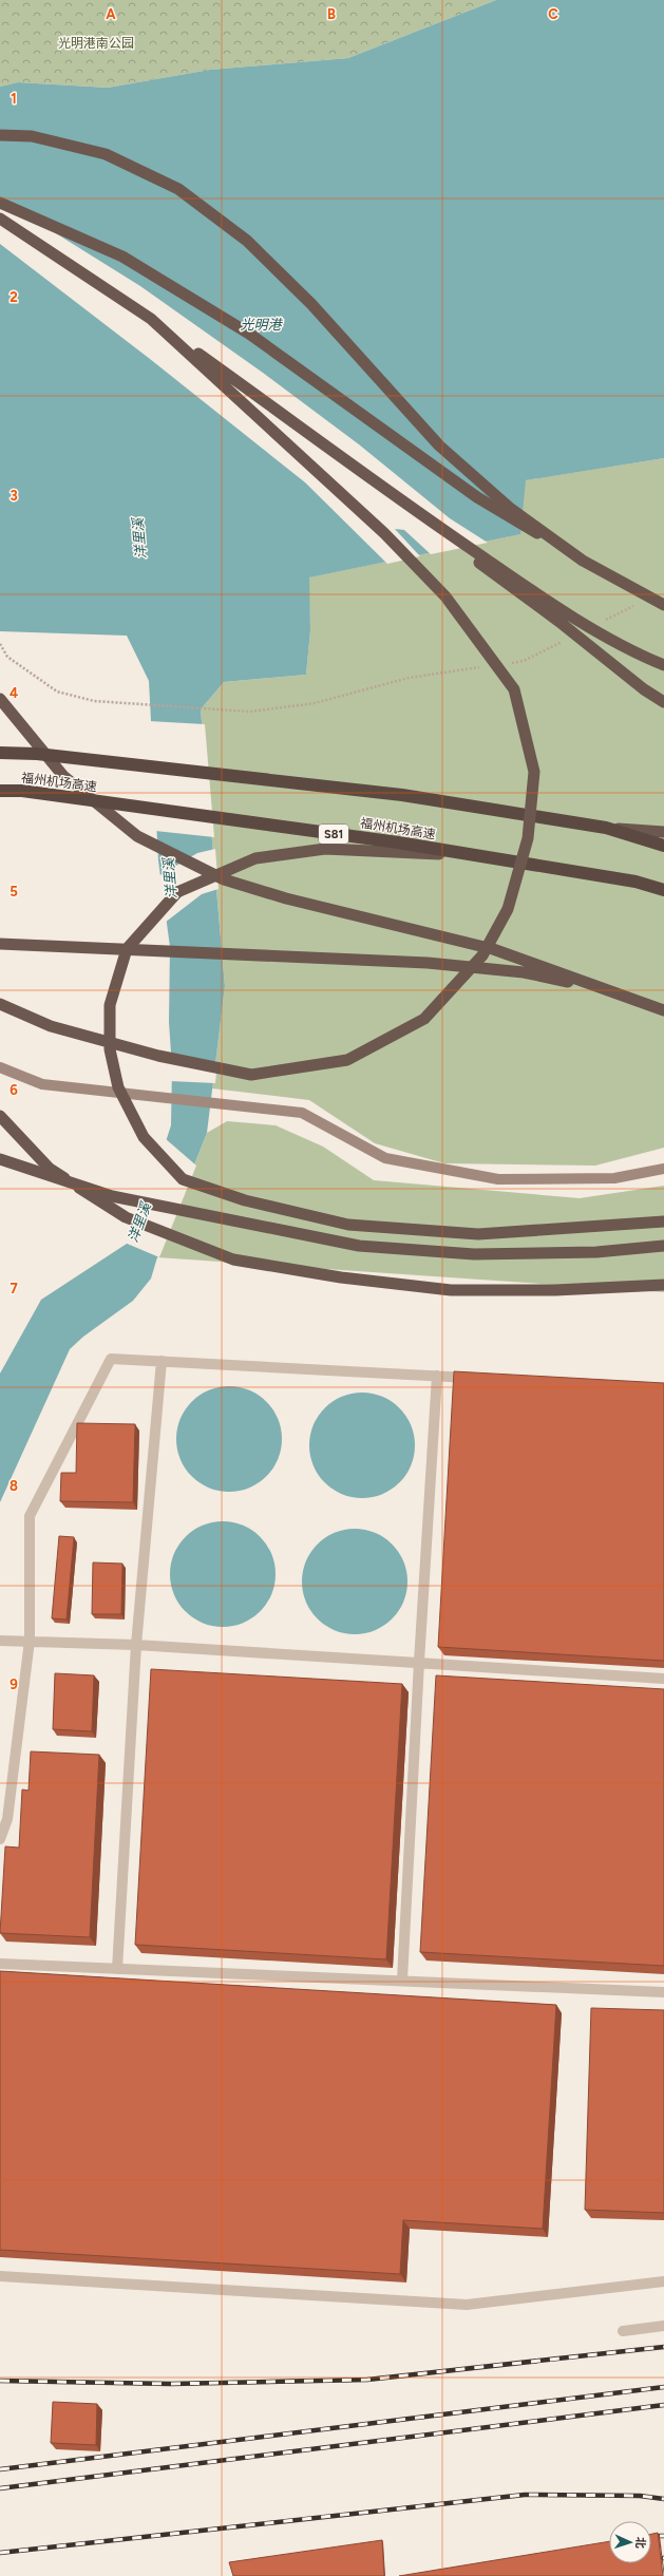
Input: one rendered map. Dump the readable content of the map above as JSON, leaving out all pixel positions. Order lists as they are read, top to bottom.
{
  "streets": {
    "highway": ["福州机场高速", "S81"]
  },
  "water": ["光明港", "洋里溪"],
  "parks": ["光明港南公园"],
  "north": "right",
  "grid": {
    "columns": ["A", "B", "C"],
    "rows": [
      "1",
      "2",
      "3",
      "4",
      "5",
      "6",
      "7",
      "8",
      "9"
    ]
  }
}
